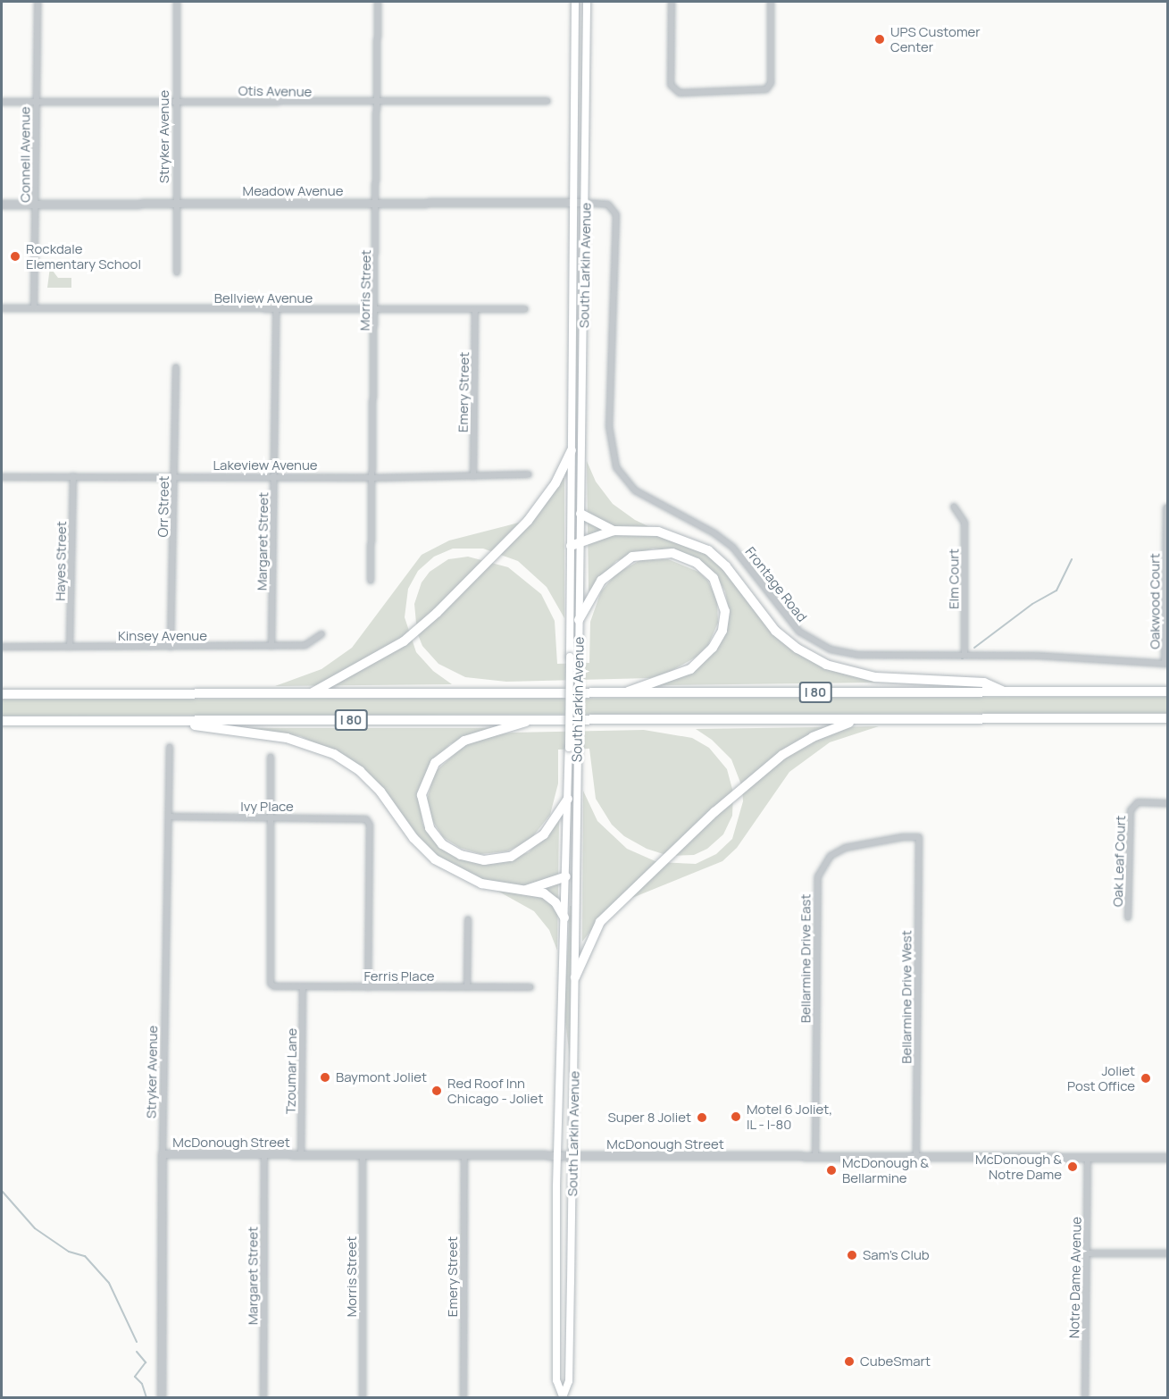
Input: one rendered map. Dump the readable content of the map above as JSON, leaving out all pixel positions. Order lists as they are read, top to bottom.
{
  "streets": {
    "highway": ["I 80"],
    "main road": ["South Larkin Avenue"],
    "street": [
      "Otis Avenue",
      "Stryker Avenue",
      "Connell Avenue",
      "Meadow Avenue",
      "Morris Street",
      "Bellview Avenue",
      "Emery Street",
      "Lakeview Avenue",
      "Orr Street",
      "Margaret Street",
      "Hayes Street",
      "Elm Court",
      "Frontage Road",
      "Oakwood Court",
      "Kinsey Avenue",
      "Ivy Place",
      "Oak Leaf Court",
      "Bellarmine Drive East",
      "Ferris Place",
      "Bellarmine Drive West",
      "Tzoumar Lane",
      "McDonough Street",
      "Notre Dame Avenue"
    ]
  },
  "crossings": [
    ["Otis Avenue", "Stryker Avenue"],
    ["Otis Avenue", "Connell Avenue"],
    ["Otis Avenue", "Morris Street"],
    ["Stryker Avenue", "Meadow Avenue"],
    ["Stryker Avenue", "Ivy Place"],
    ["Stryker Avenue", "McDonough Street"],
    ["Connell Avenue", "Meadow Avenue"],
    ["Connell Avenue", "Bellview Avenue"],
    ["Meadow Avenue", "South Larkin Avenue"],
    ["Meadow Avenue", "Morris Street"],
    ["Meadow Avenue", "Frontage Road"],
    ["South Larkin Avenue", "Frontage Road"],
    ["South Larkin Avenue", "McDonough Street"],
    ["Morris Street", "Bellview Avenue"],
    ["Morris Street", "Lakeview Avenue"],
    ["Morris Street", "McDonough Street"],
    ["Bellview Avenue", "Emery Street"],
    ["Bellview Avenue", "Margaret Street"],
    ["Emery Street", "Lakeview Avenue"],
    ["Emery Street", "McDonough Street"],
    ["Lakeview Avenue", "Orr Street"],
    ["Lakeview Avenue", "Margaret Street"],
    ["Lakeview Avenue", "Hayes Street"],
    ["Orr Street", "Kinsey Avenue"],
    ["Margaret Street", "Kinsey Avenue"],
    ["Margaret Street", "McDonough Street"],
    ["Hayes Street", "Kinsey Avenue"],
    ["Elm Court", "Frontage Road"],
    ["Frontage Road", "Oakwood Court"],
    ["Ivy Place", "Ferris Place"],
    ["Bellarmine Drive East", "Bellarmine Drive West"],
    ["Bellarmine Drive East", "McDonough Street"],
    ["Ferris Place", "Tzoumar Lane"],
    ["Bellarmine Drive West", "McDonough Street"],
    ["Tzoumar Lane", "McDonough Street"],
    ["McDonough Street", "Notre Dame Avenue"]
  ],
  "places": [
    "UPS Customer Center",
    "Rockdale Elementary School",
    "Baymont Joliet",
    "Joliet Post Office",
    "Red Roof Inn Chicago - Joliet",
    "Motel 6 Joliet, IL - I-80",
    "Super 8 Joliet",
    "McDonough & Notre Dame",
    "McDonough & Bellarmine",
    "Sam's Club",
    "CubeSmart"
  ]
}
